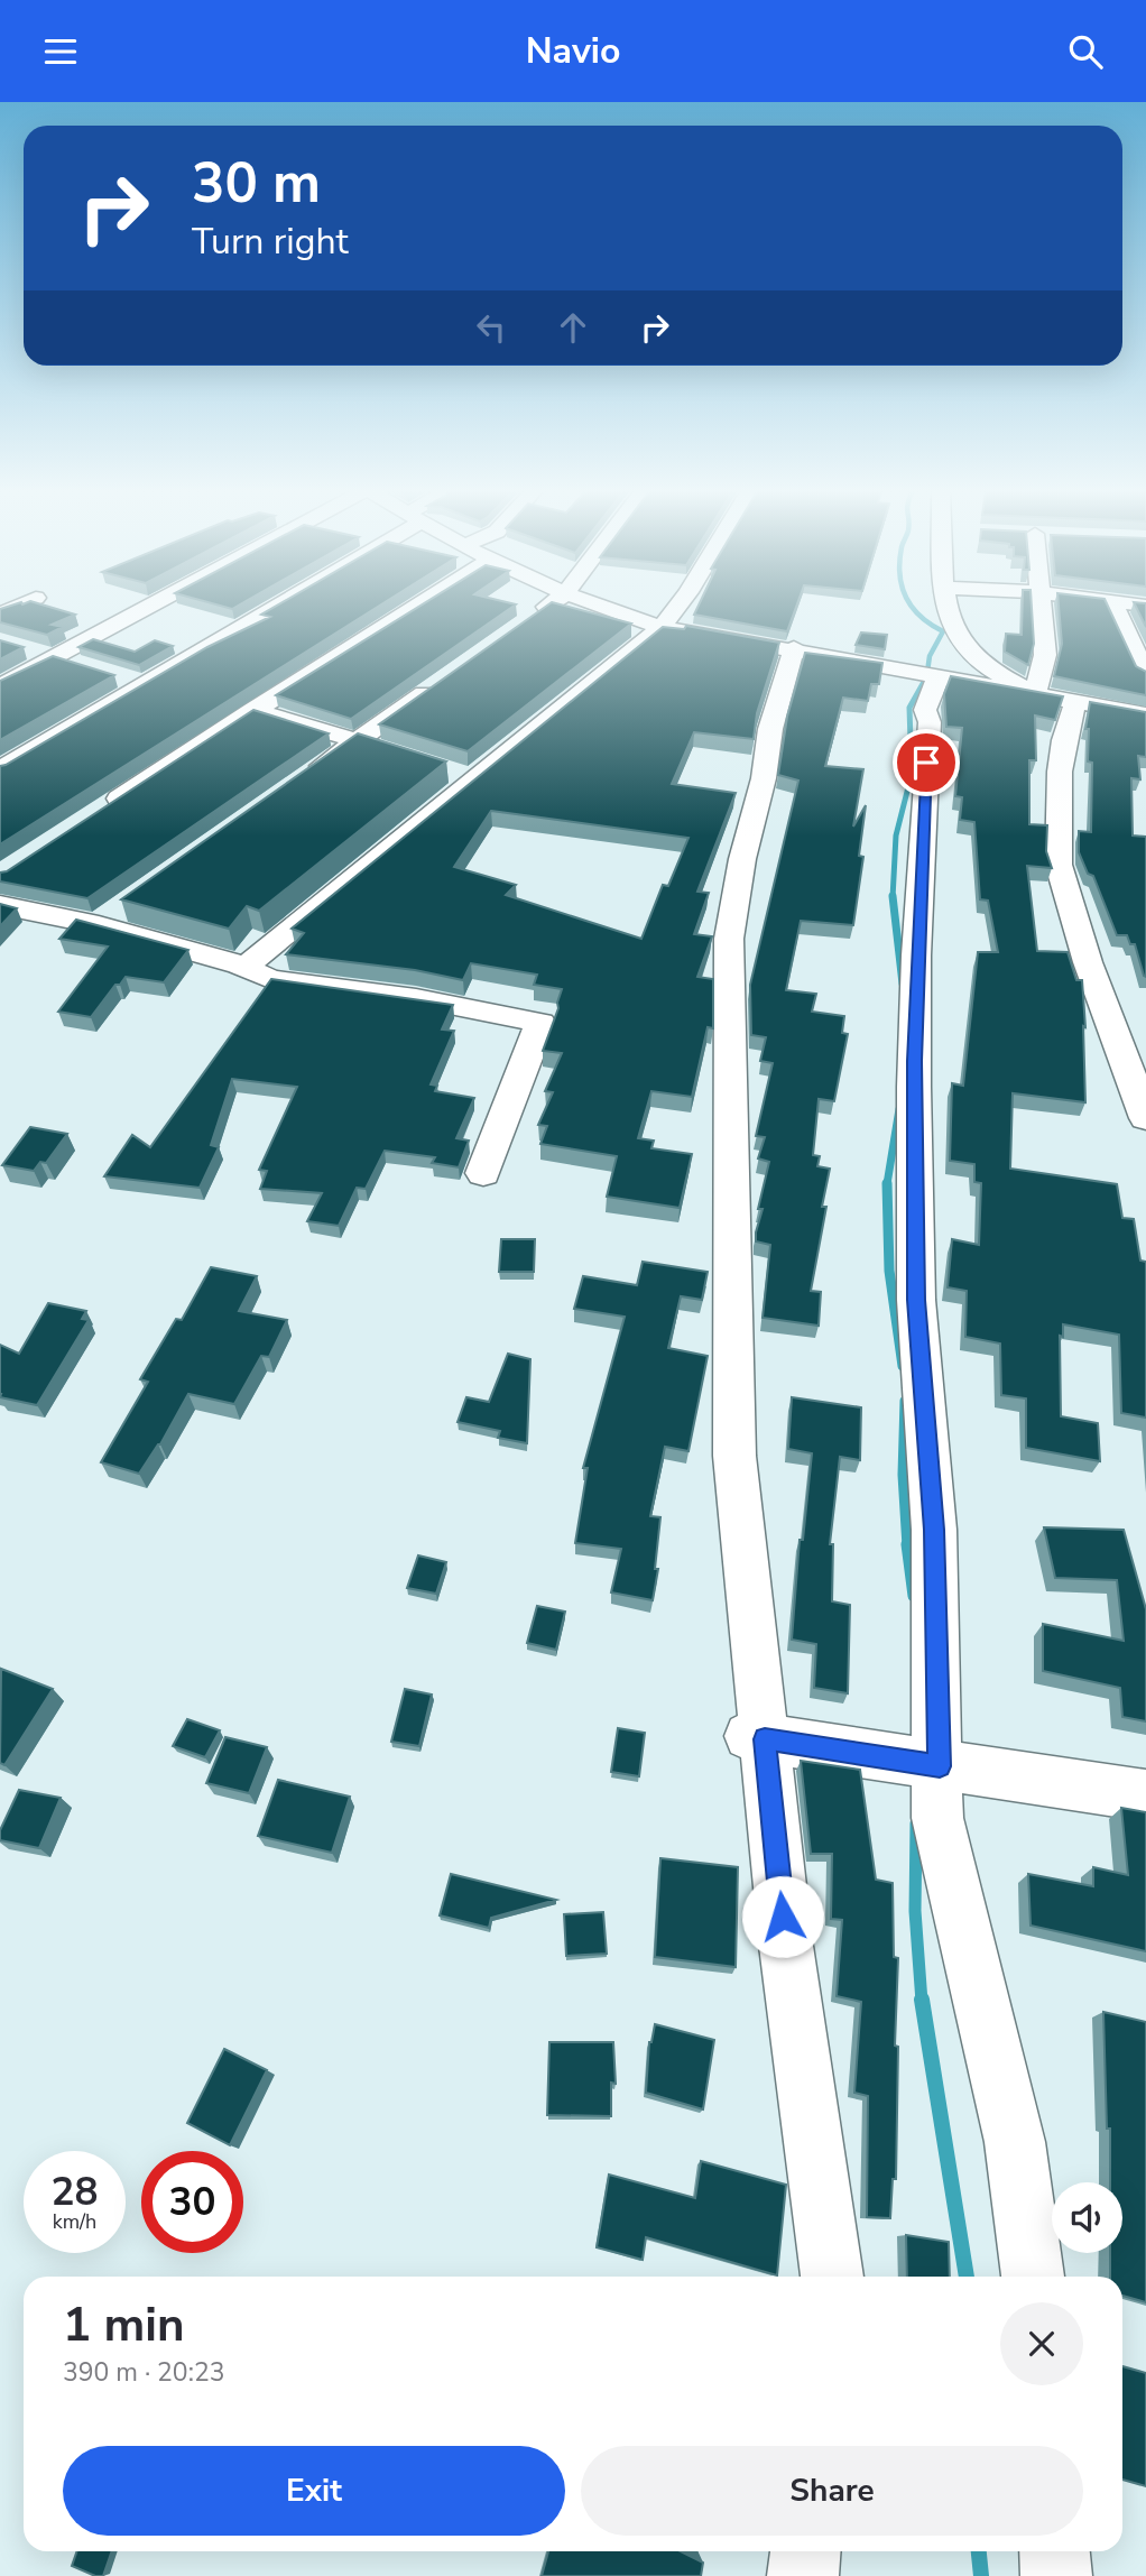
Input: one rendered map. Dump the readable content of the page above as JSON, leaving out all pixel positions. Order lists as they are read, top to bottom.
{
  "page": {
    "header": "Navio",
    "turn": ["30 m", "Turn right"],
    "speed": "28 km/h",
    "limit": "30",
    "heading": ["1 min", "390 m · 20:23"],
    "buttons": ["Exit", "Share"]
  }
}
